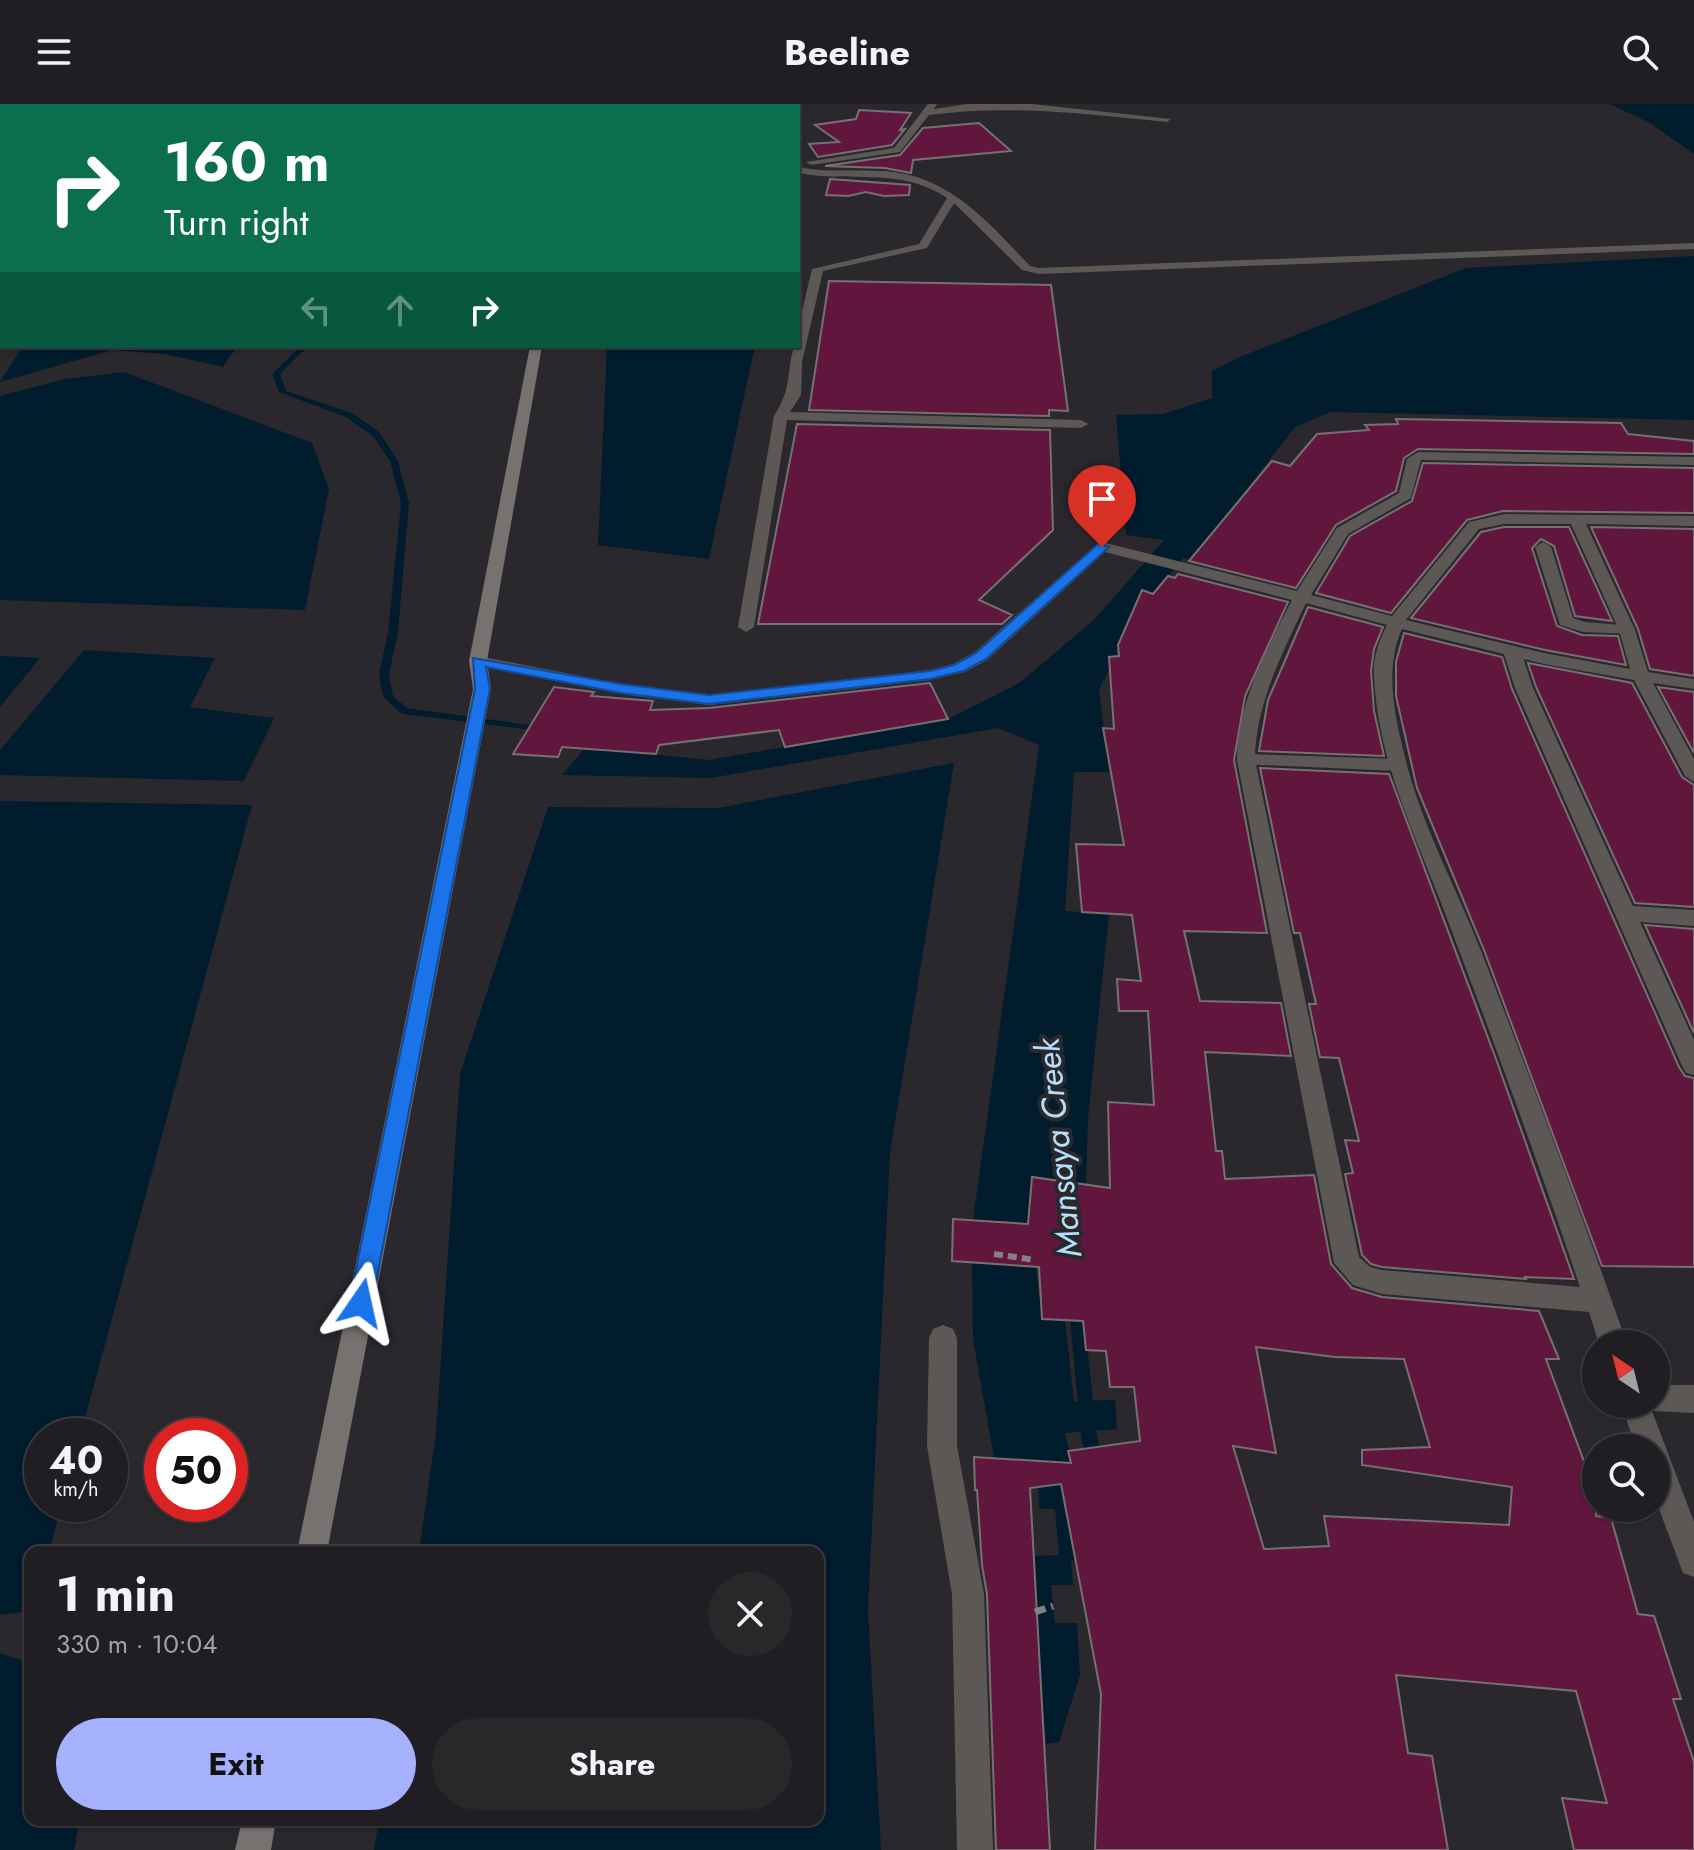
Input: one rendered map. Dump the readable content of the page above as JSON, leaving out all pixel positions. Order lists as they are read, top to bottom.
{
  "water": ["Mansaya Creek"],
  "north": "top left",
  "page": {
    "header": "Beeline",
    "turn": ["160 m", "Turn right"],
    "speed": "40 km/h",
    "limit": "50",
    "heading": ["1 min", "330 m · 10:04"],
    "buttons": ["Exit", "Share"]
  }
}
